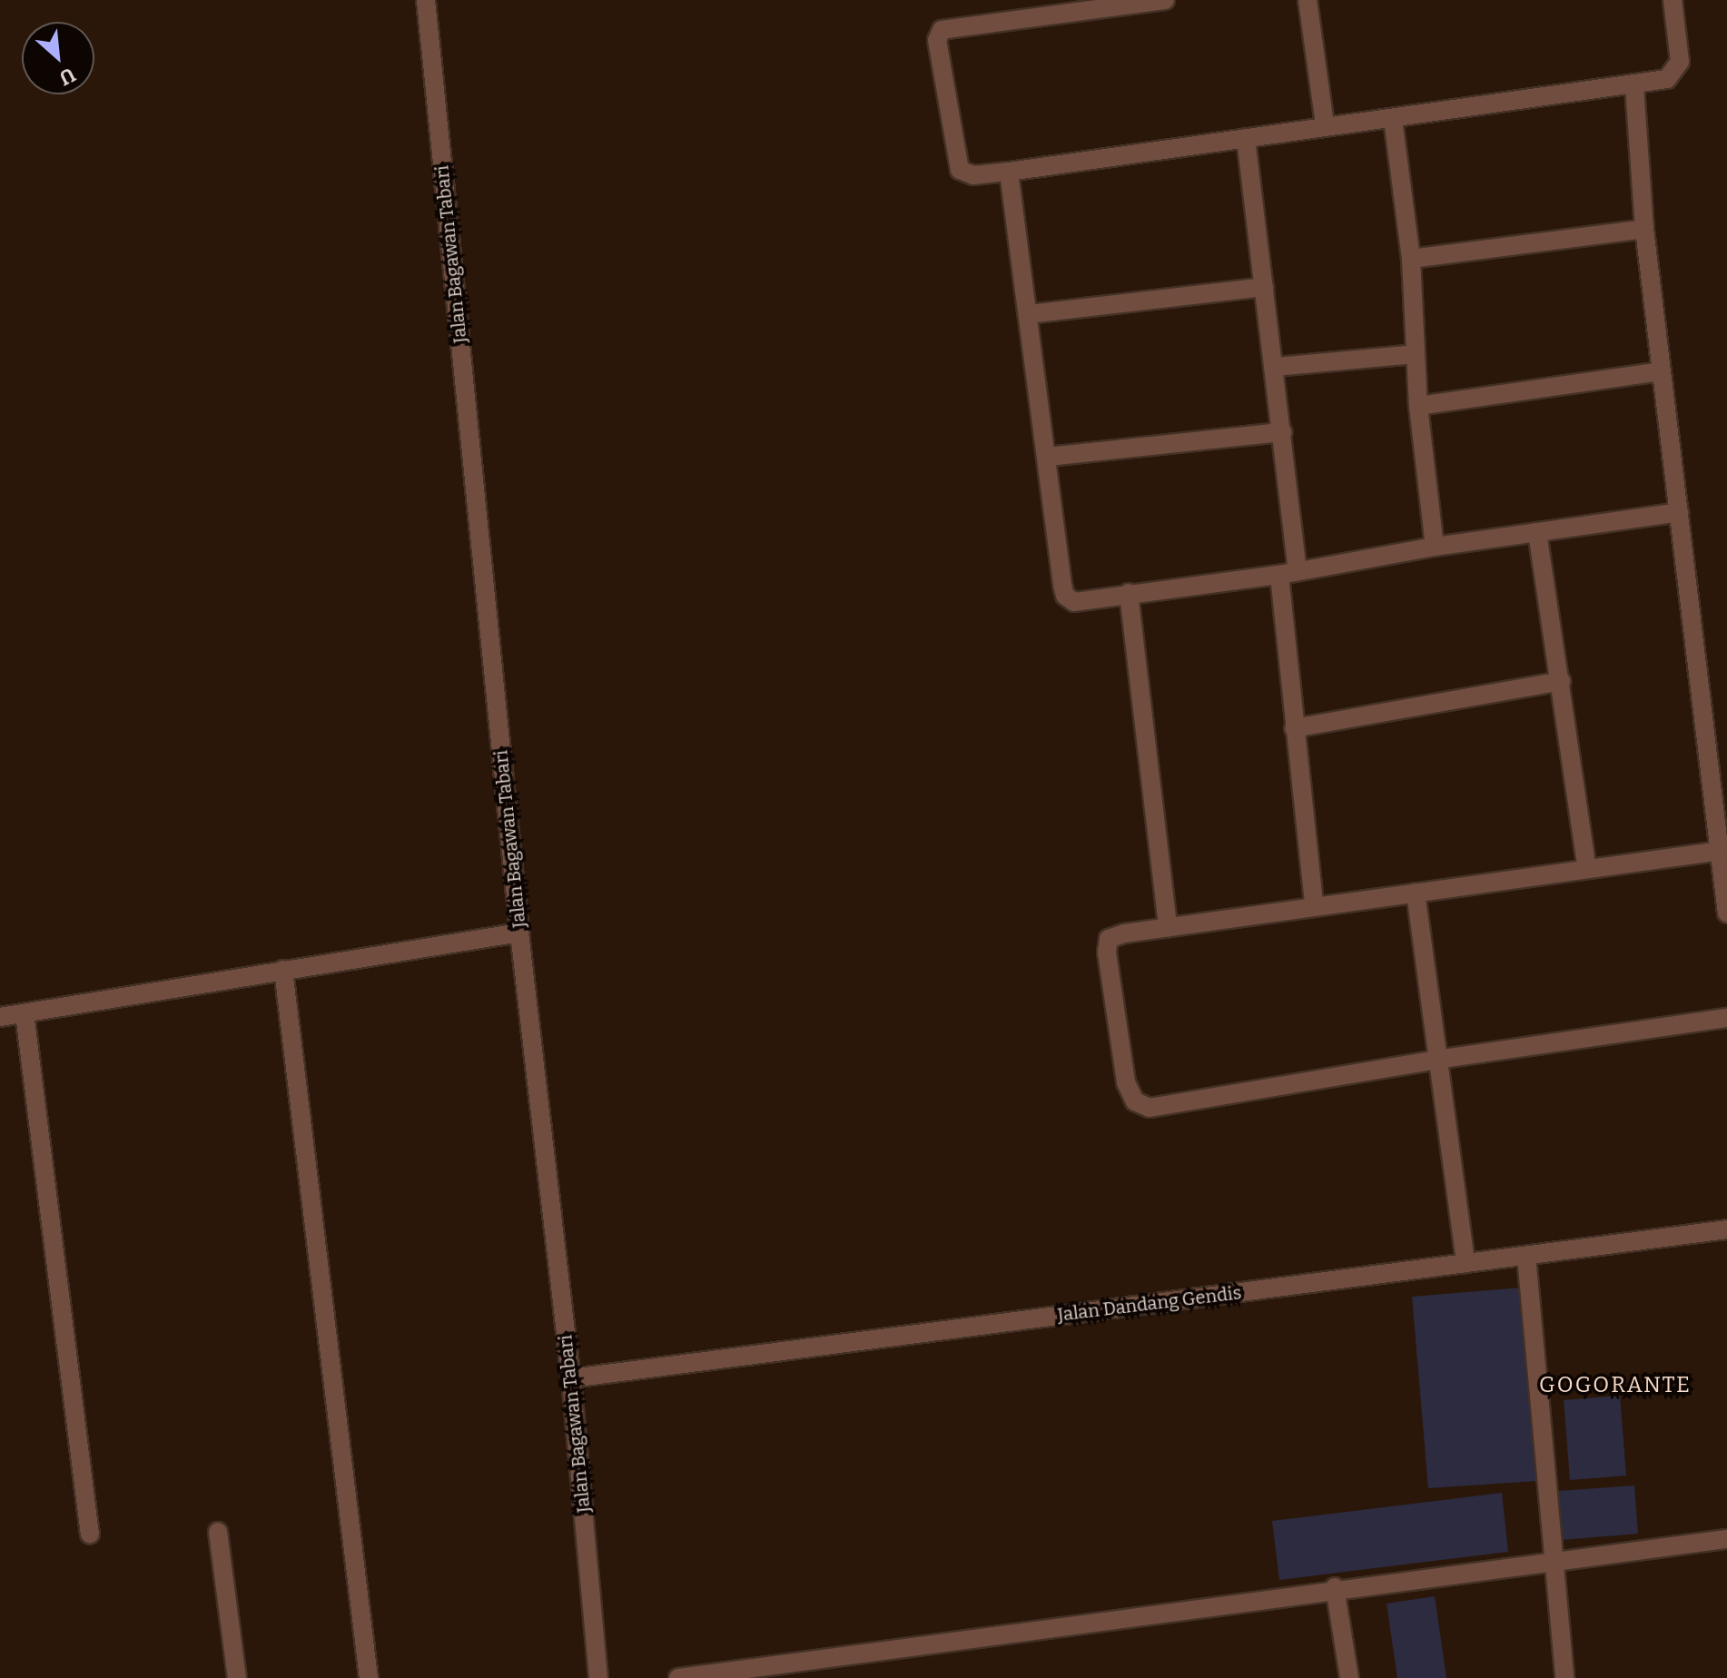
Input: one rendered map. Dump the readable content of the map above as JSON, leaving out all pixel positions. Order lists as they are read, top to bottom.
{
  "streets": {
    "street": ["Jalan Bagawan Tabari", "Jalan Dandang Gendis"]
  },
  "crossings": [
    ["Jalan Bagawan Tabari", "Jalan Dandang Gendis"]
  ],
  "districts": ["GOGORANTE"],
  "north": "bottom right"
}
